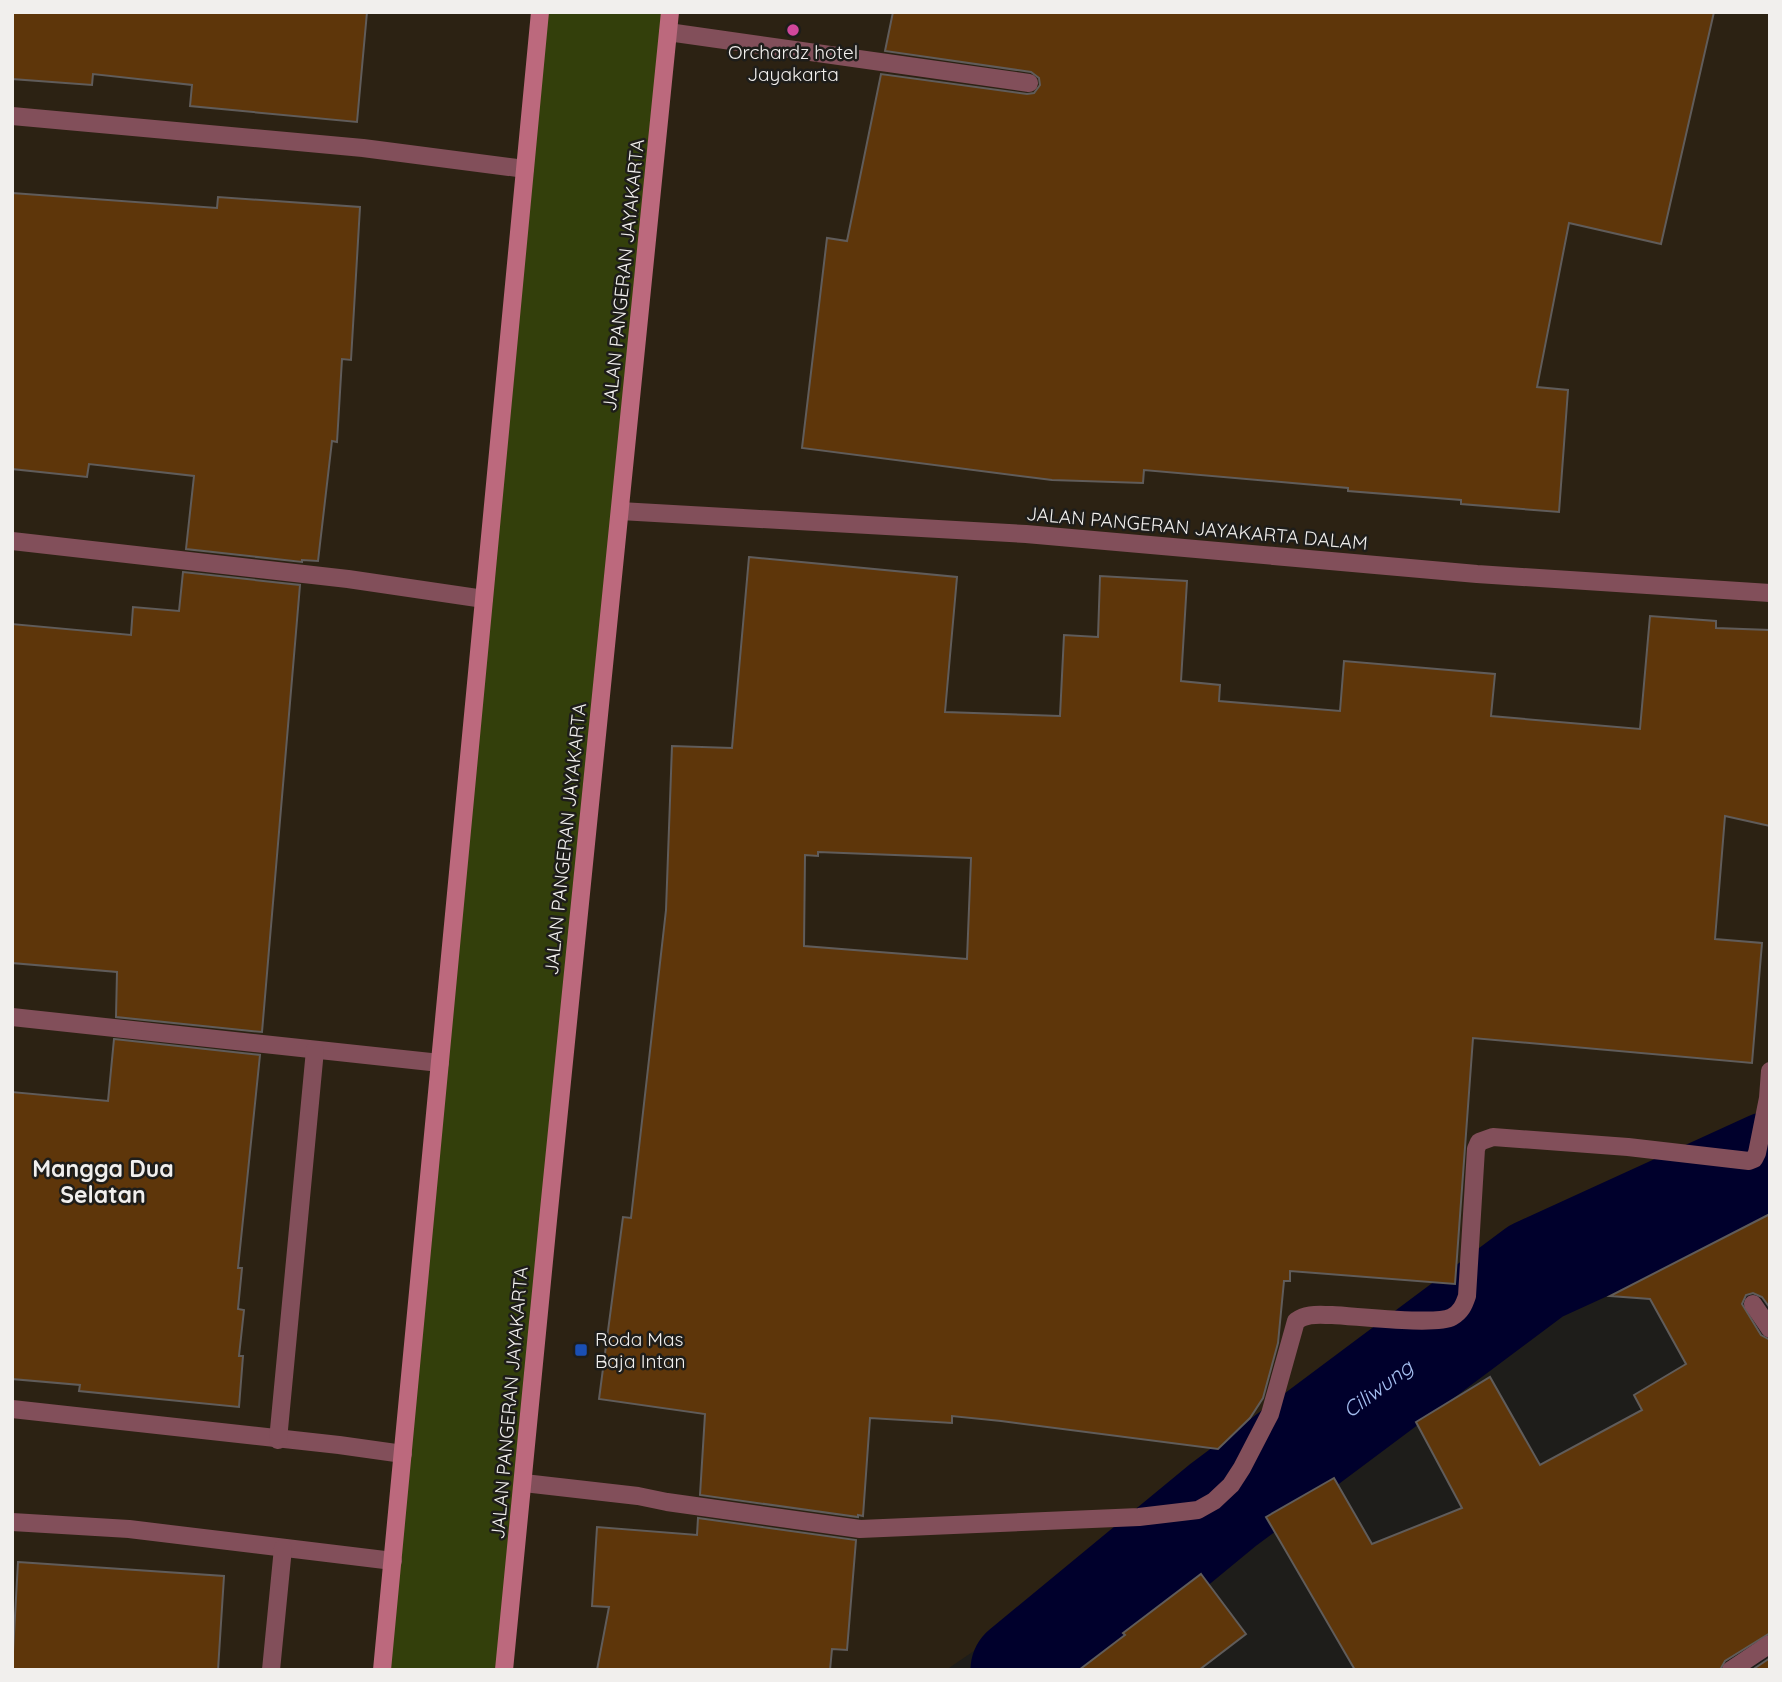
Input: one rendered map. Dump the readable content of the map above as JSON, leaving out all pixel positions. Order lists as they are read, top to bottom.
{
  "streets": {
    "main road": ["JALAN PANGERAN JAYAKARTA"],
    "street": ["JALAN PANGERAN JAYAKARTA DALAM"]
  },
  "crossings": [
    ["JALAN PANGERAN JAYAKARTA", "JALAN PANGERAN JAYAKARTA DALAM"]
  ],
  "districts": ["Mangga Dua Selatan"],
  "water": ["Ciliwung"],
  "places": {
    "other": ["Orchardz hotel Jayakarta"],
    "transit": ["Roda Mas Baja Intan"]
  }
}
